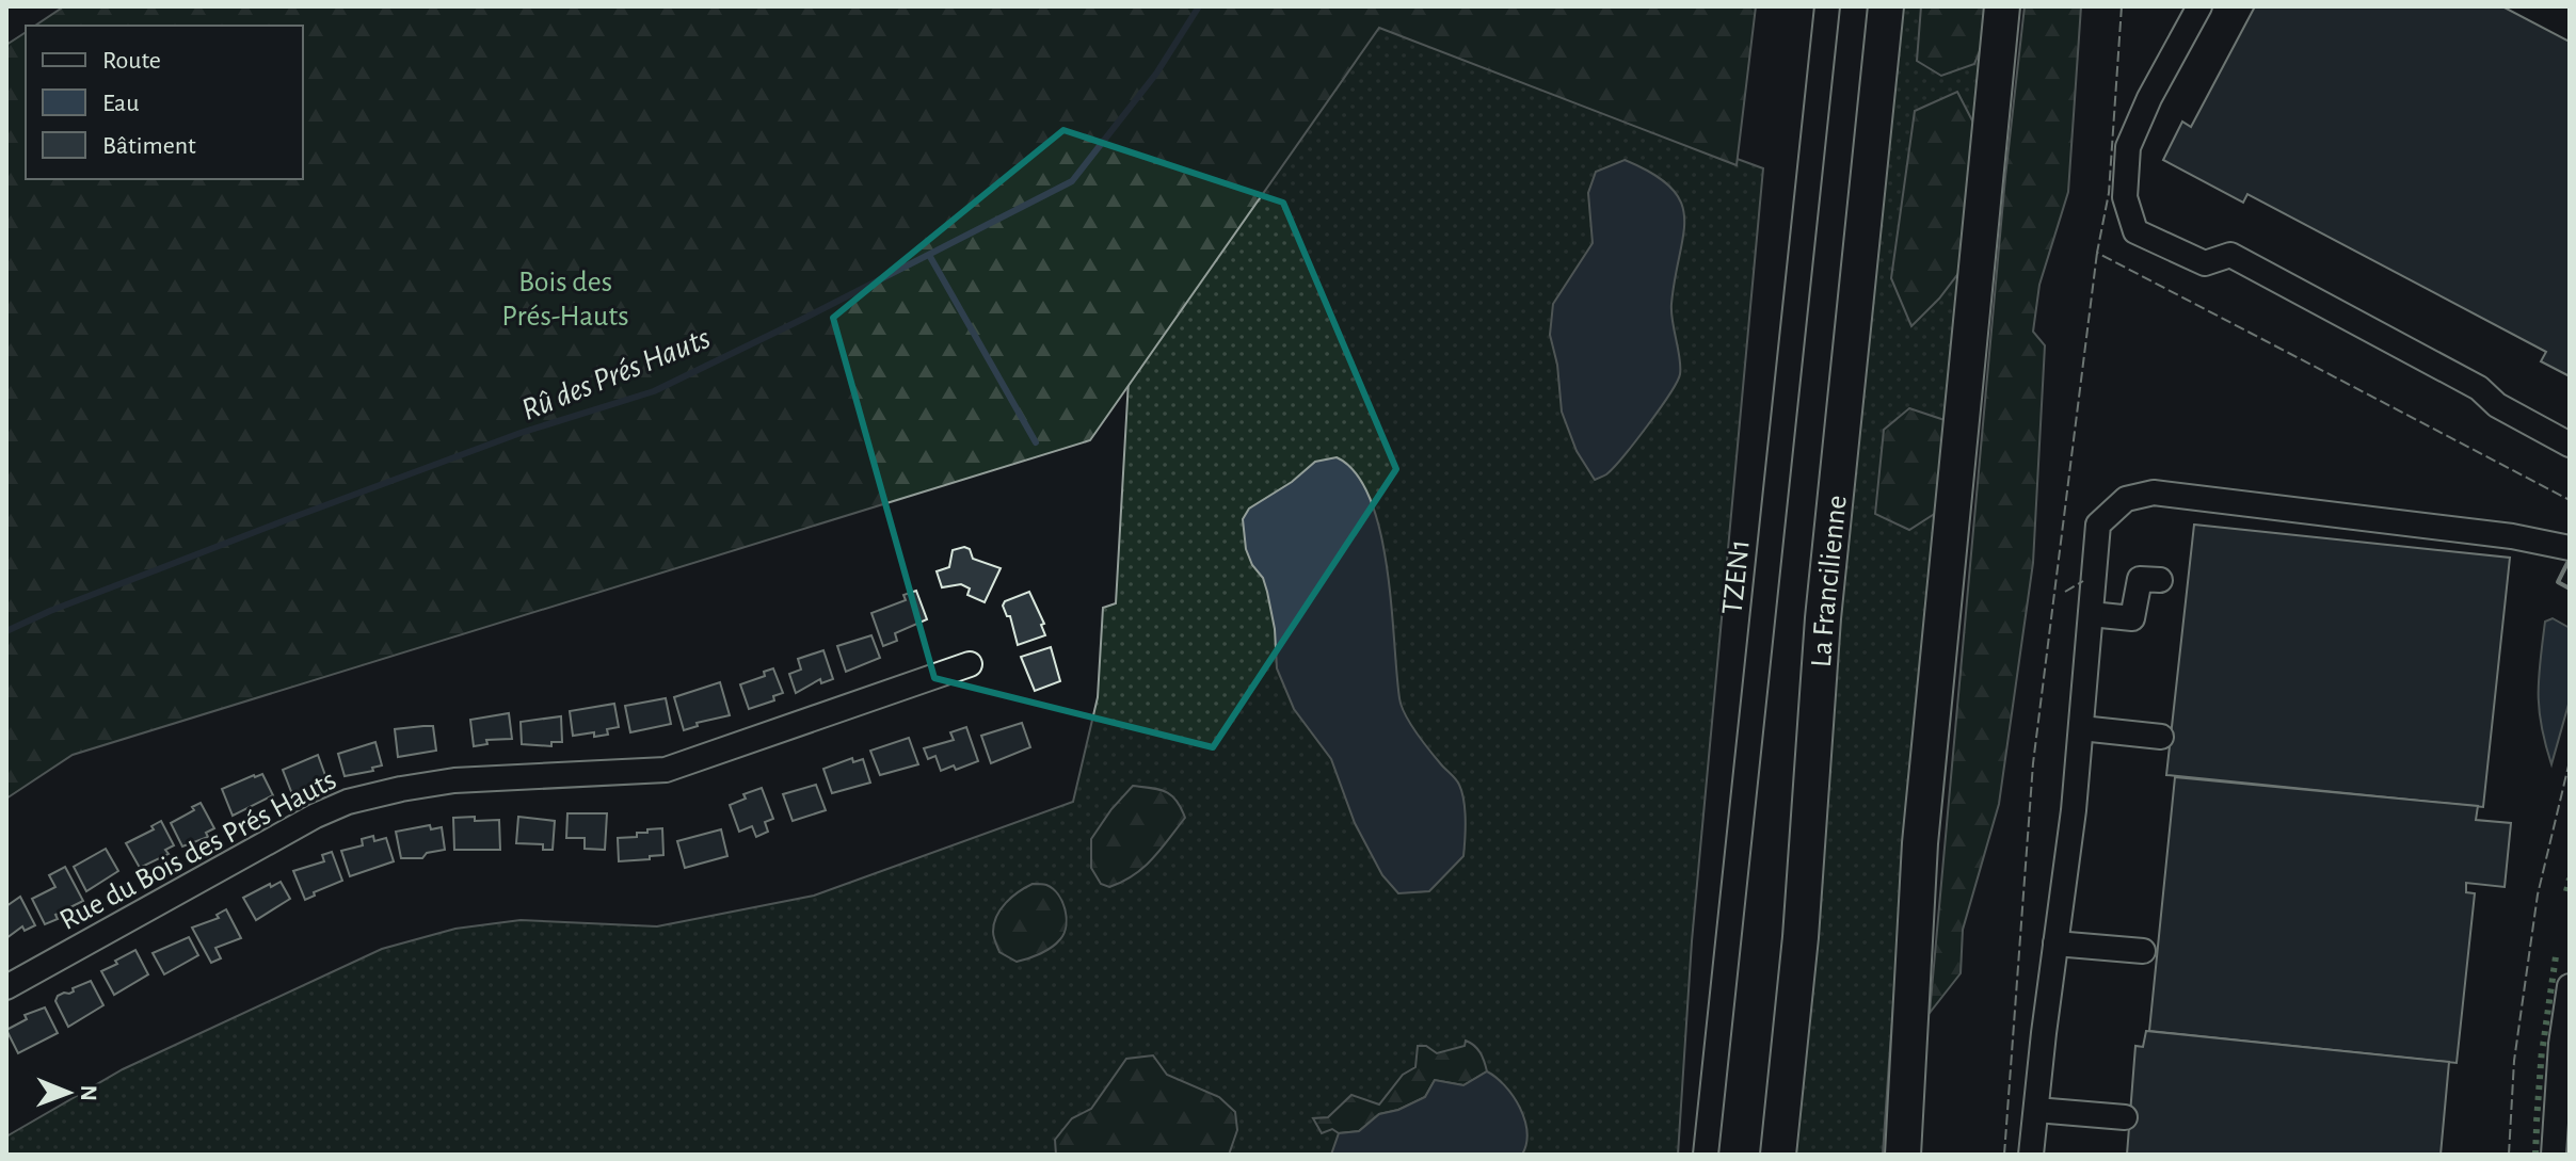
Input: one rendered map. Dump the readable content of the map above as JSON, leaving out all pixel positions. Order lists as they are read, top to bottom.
{
  "streets": {
    "highway": ["La Francilienne"],
    "street": ["TZEN1", "Rue du Bois des Prés Hauts"]
  },
  "water": ["Rû des Prés Hauts"],
  "parks": ["Bois des Prés-Hauts"],
  "legend": ["Route", "Eau", "Bâtiment"],
  "north": "right"
}
